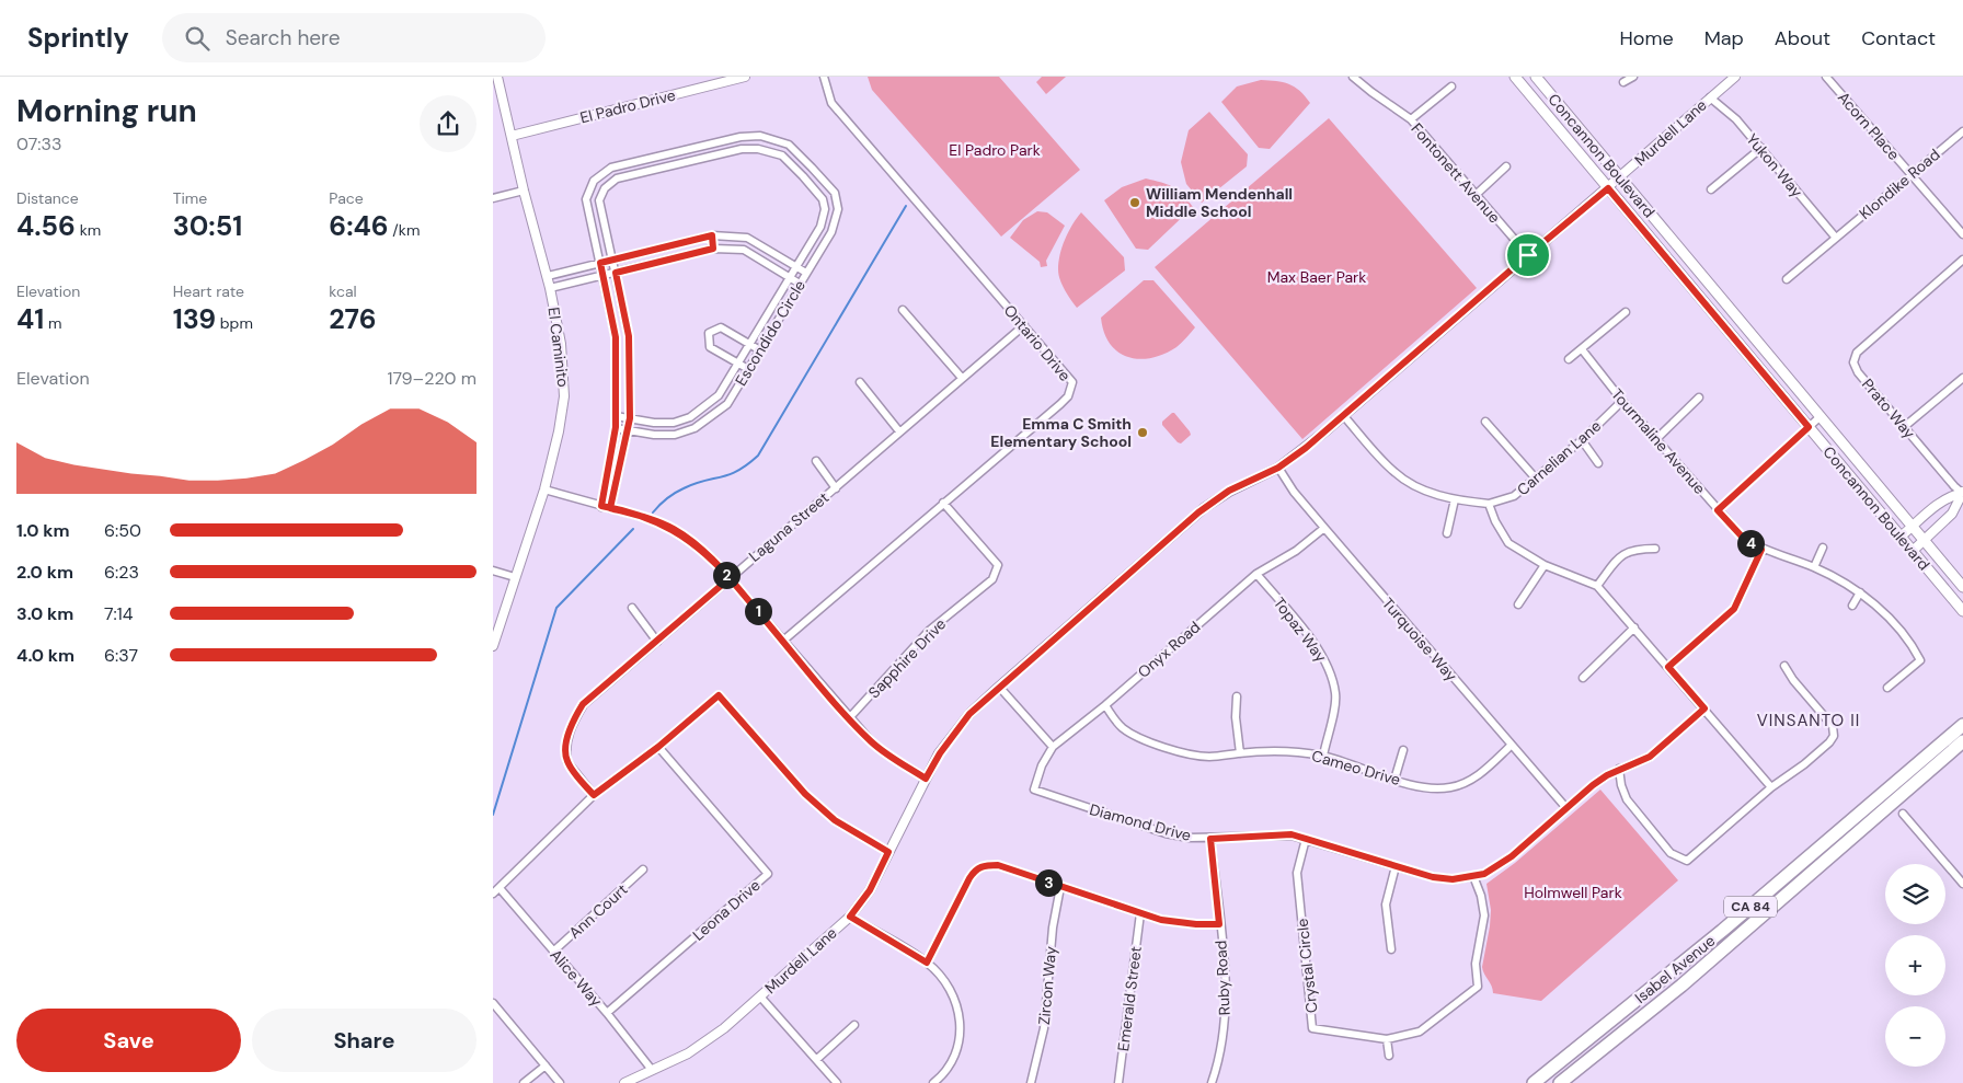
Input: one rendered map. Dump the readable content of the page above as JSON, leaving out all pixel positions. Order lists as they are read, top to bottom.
{
  "streets": {
    "highway": ["CA 84", "Isabel Avenue"],
    "main road": ["Concannon Boulevard"],
    "street": [
      "El Padro Drive",
      "Acorn Place",
      "Murdell Lane",
      "Yukon Way",
      "Fontonett Avenue",
      "Klondike Road",
      "Escondido Circle",
      "Ontario Drive",
      "El Caminito",
      "Prato Way",
      "Tourmaline Avenue",
      "Carnelian Lane",
      "Laguna Street",
      "Topaz Way",
      "Turquoise Way",
      "Onyx Road",
      "Sapphire Drive",
      "Cameo Drive",
      "Diamond Drive",
      "Leona Drive",
      "Ann Court",
      "Crystal Circle",
      "Alice Way",
      "Ruby Road",
      "Zircon Way",
      "Emerald Street"
    ]
  },
  "crossings": [
    ["El Padro Drive", "El Caminito"],
    ["Acorn Place", "Klondike Road"],
    ["Murdell Lane", "Concannon Boulevard"],
    ["Murdell Lane", "Yukon Way"],
    ["Murdell Lane", "Fontonett Avenue"],
    ["Murdell Lane", "Turquoise Way"],
    ["Murdell Lane", "Alice Way"],
    ["Yukon Way", "Klondike Road"],
    ["Ontario Drive", "Laguna Street"],
    ["Ontario Drive", "Sapphire Drive"],
    ["Tourmaline Avenue", "Carnelian Lane"],
    ["Topaz Way", "Onyx Road"],
    ["Topaz Way", "Cameo Drive"],
    ["Turquoise Way", "Onyx Road"],
    ["Turquoise Way", "Cameo Drive"],
    ["Turquoise Way", "Diamond Drive"],
    ["Onyx Road", "Cameo Drive"],
    ["Onyx Road", "Diamond Drive"],
    ["Diamond Drive", "Crystal Circle"],
    ["Diamond Drive", "Ruby Road"],
    ["Leona Drive", "Alice Way"],
    ["Ann Court", "Alice Way"]
  ],
  "districts": ["VINSANTO II"],
  "parks": ["El Padro Park", "Max Baer Park", "Holmwell Park"],
  "places": ["William Mendenhall Middle School", "Emma C Smith Elementary School"],
  "page": {
    "header": "Sprintly",
    "search": "Search here",
    "nav": [
      "Home",
      "Map",
      "About",
      "Contact"
    ],
    "heading": ["Morning run", "07:33"],
    "stats": [
      ["Distance", "4.56 km"],
      ["Time", "30:51"],
      ["Pace", "6:46 /km"],
      ["Elevation", "41 m"],
      ["Heart rate", "139 bpm"],
      ["kcal", "276"]
    ],
    "chart": ["Elevation", "179–220 m"],
    "list": [
      {
        "name": "1.0 km",
        "note": "6:50"
      },
      {
        "name": "2.0 km",
        "note": "6:23"
      },
      {
        "name": "3.0 km",
        "note": "7:14"
      },
      {
        "name": "4.0 km",
        "note": "6:37"
      }
    ],
    "pins": [
      "4",
      "2",
      "1",
      "3"
    ],
    "map_buttons": ["+", "−"],
    "buttons": ["Save", "Share"]
  }
}
